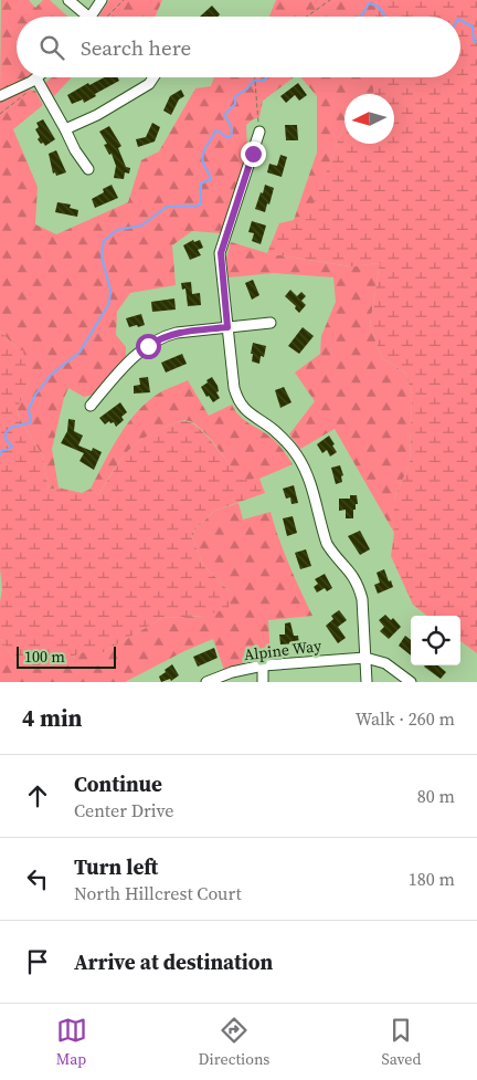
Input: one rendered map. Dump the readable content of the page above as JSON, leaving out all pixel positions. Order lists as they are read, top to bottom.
{
  "streets": {
    "street": ["Alpine Way"]
  },
  "scale_bar": "100 m",
  "north": "left",
  "page": {
    "search": "Search here",
    "scale": "100 m",
    "heading": ["4 min", "Walk · 260 m"],
    "list": [
      ["Continue", "Center Drive", "80 m"],
      ["Turn left", "North Hillcrest Court", "180 m"],
      "Arrive at destination"
    ],
    "nav": ["Map", "Directions", "Saved"]
  }
}
